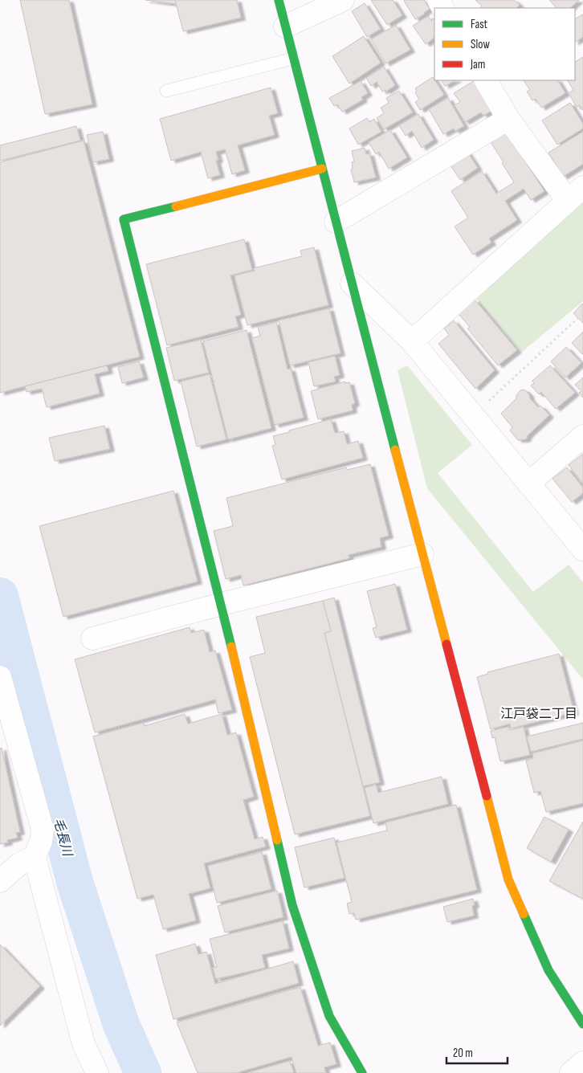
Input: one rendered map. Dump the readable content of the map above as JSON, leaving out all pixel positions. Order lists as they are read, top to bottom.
{
  "districts": ["江戸袋二丁目"],
  "water": ["毛長川"],
  "legend": ["Fast", "Slow", "Jam"],
  "scale_bar": "20 m"
}
